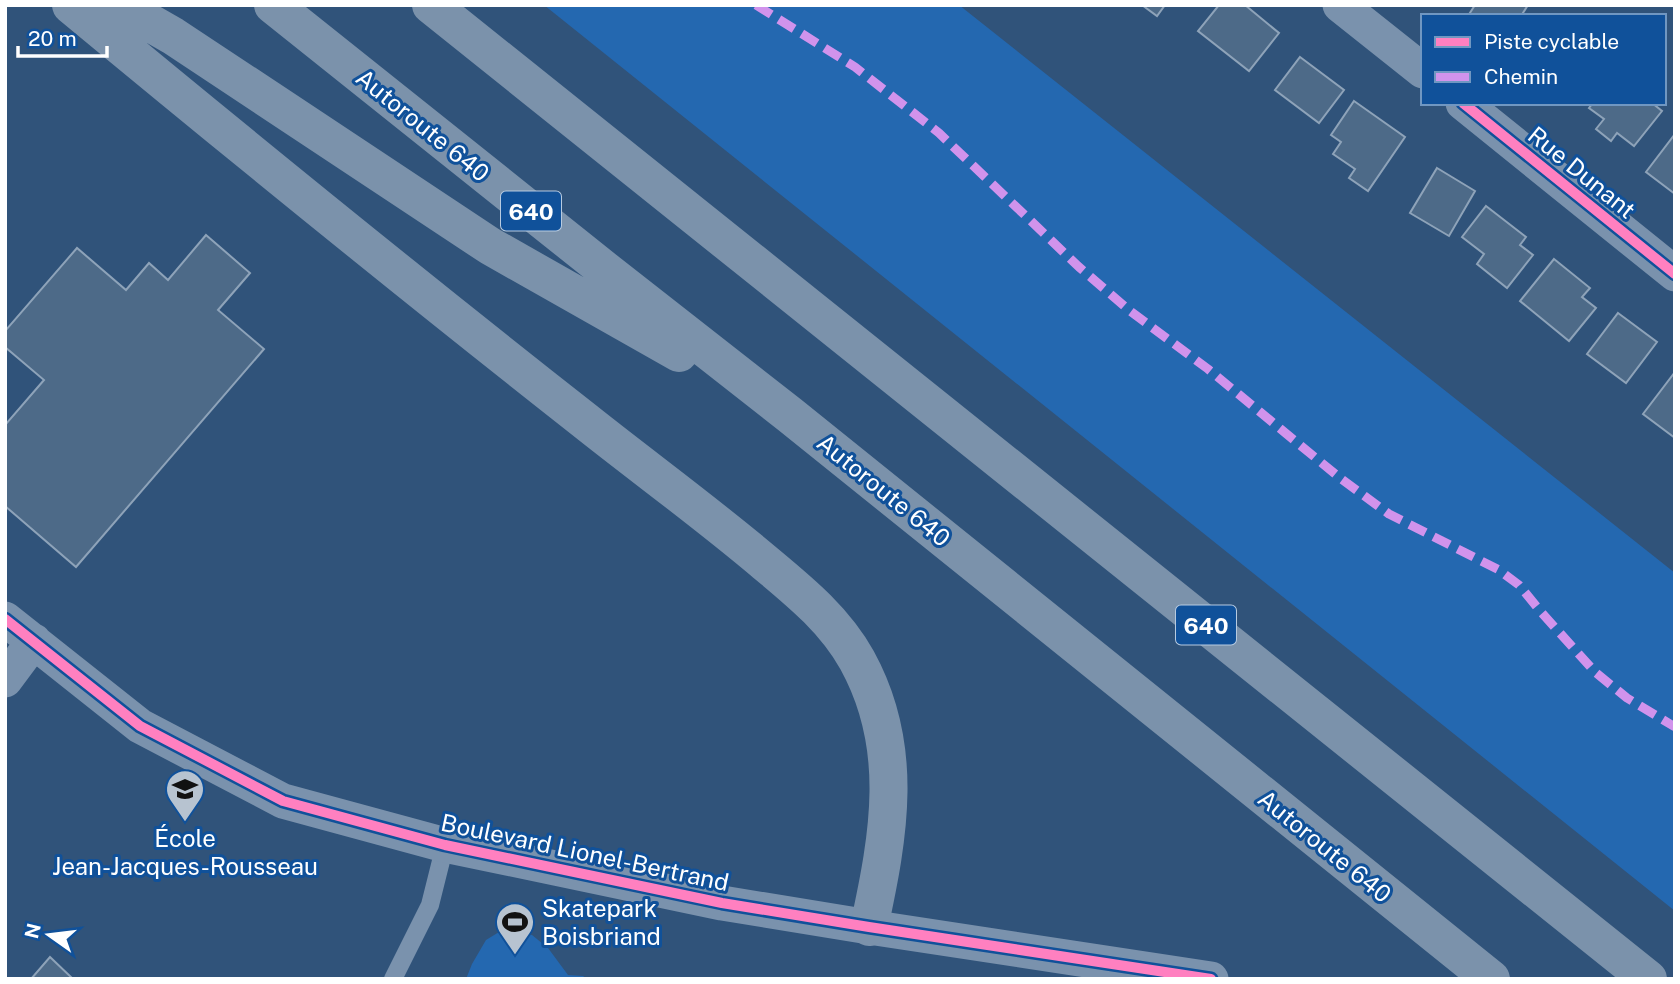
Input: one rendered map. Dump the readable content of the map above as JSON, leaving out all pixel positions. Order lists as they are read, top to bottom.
{
  "streets": {
    "highway": ["Autoroute 640", "640"],
    "street": ["Rue Dunant", "Boulevard Lionel-Bertrand"]
  },
  "places": {
    "school or university": ["École Jean-Jacques-Rousseau"],
    "sports": ["Skatepark Boisbriand"]
  },
  "legend": ["Piste cyclable", "Chemin"],
  "scale_bar": "20 m",
  "north": "left"
}
